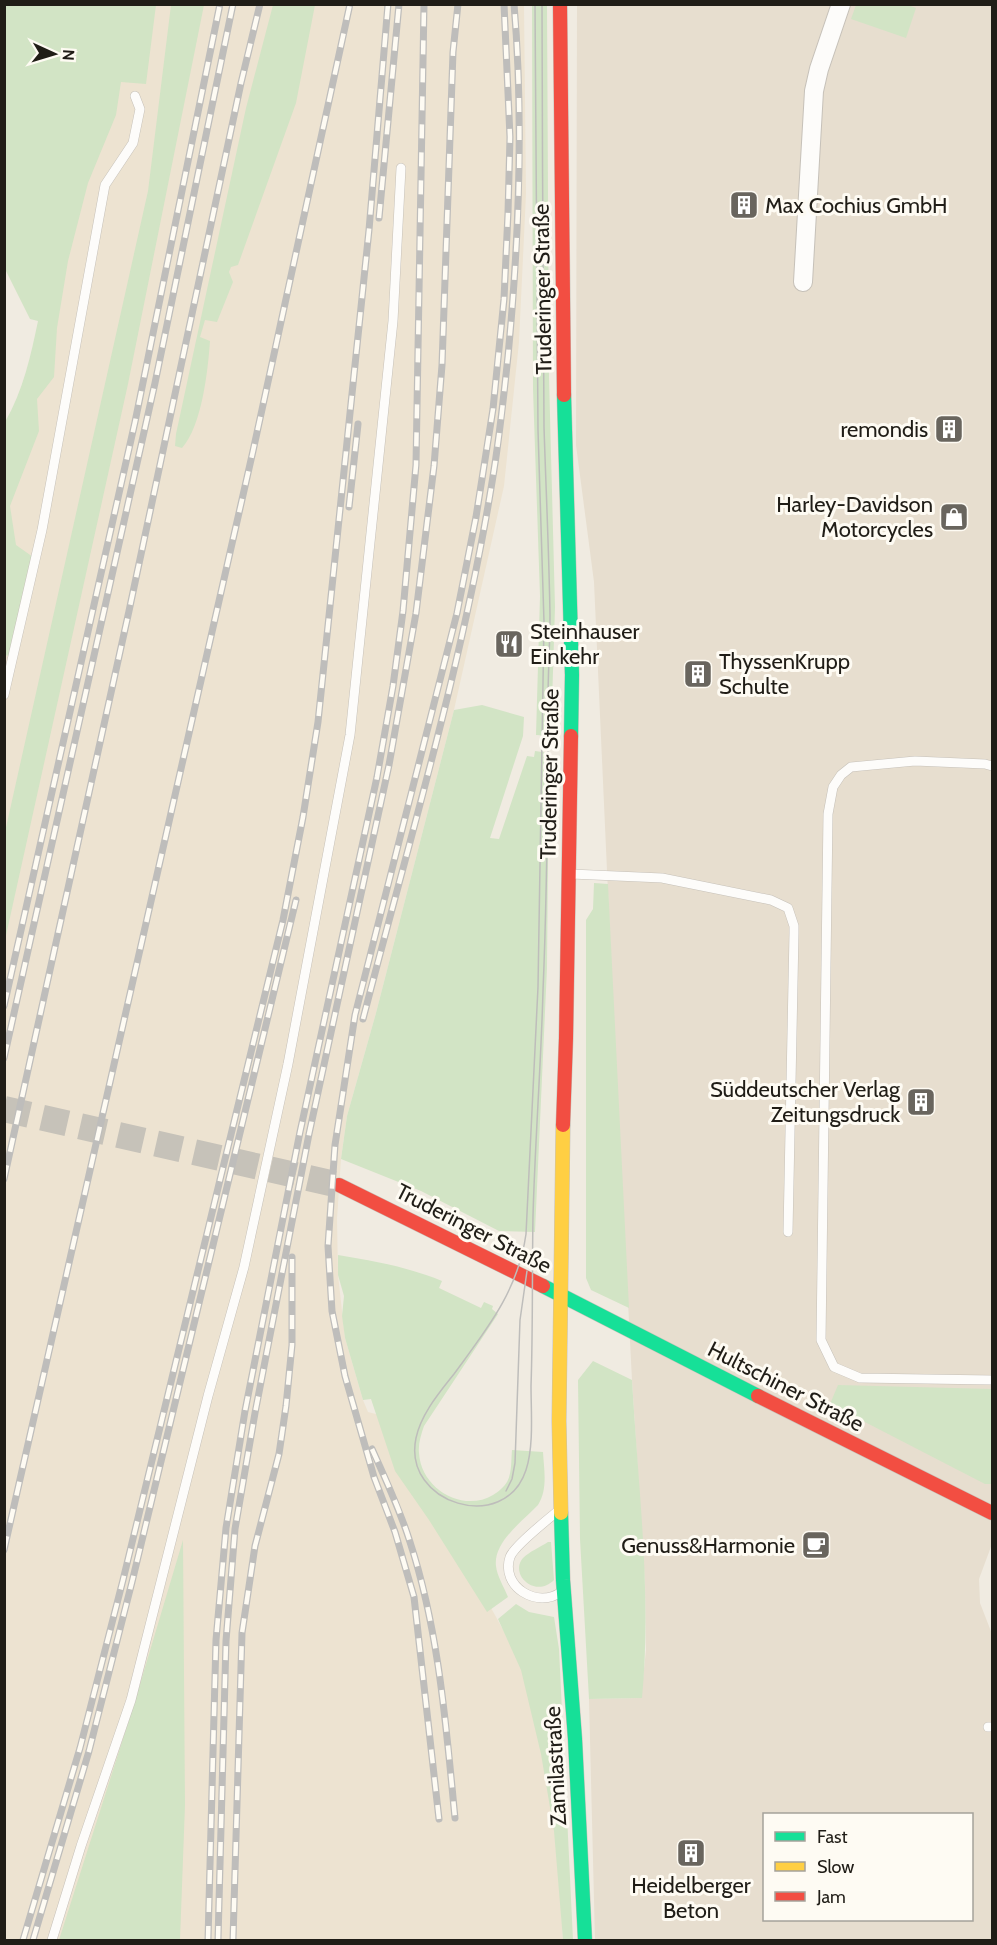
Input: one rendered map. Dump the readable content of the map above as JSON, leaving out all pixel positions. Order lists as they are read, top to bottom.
{
  "streets": {
    "street": ["Truderinger Straße", "Hultschiner Straße", "Zamilastraße"]
  },
  "crossings": [
    ["Truderinger Straße", "Hultschiner Straße"],
    ["Truderinger Straße", "Zamilastraße"],
    ["Hultschiner Straße", "Zamilastraße"]
  ],
  "places": {
    "building": [
      "Max Cochius GmbH",
      "remondis",
      "ThyssenKrupp Schulte",
      "Süddeutscher Verlag Zeitungsdruck",
      "Heidelberger Beton"
    ],
    "shop": ["Harley-Davidson Motorcycles"],
    "restaurant": ["Steinhauser Einkehr"],
    "cafe": ["Genuss&Harmonie"]
  },
  "legend": ["Fast", "Slow", "Jam"],
  "north": "right"
}
